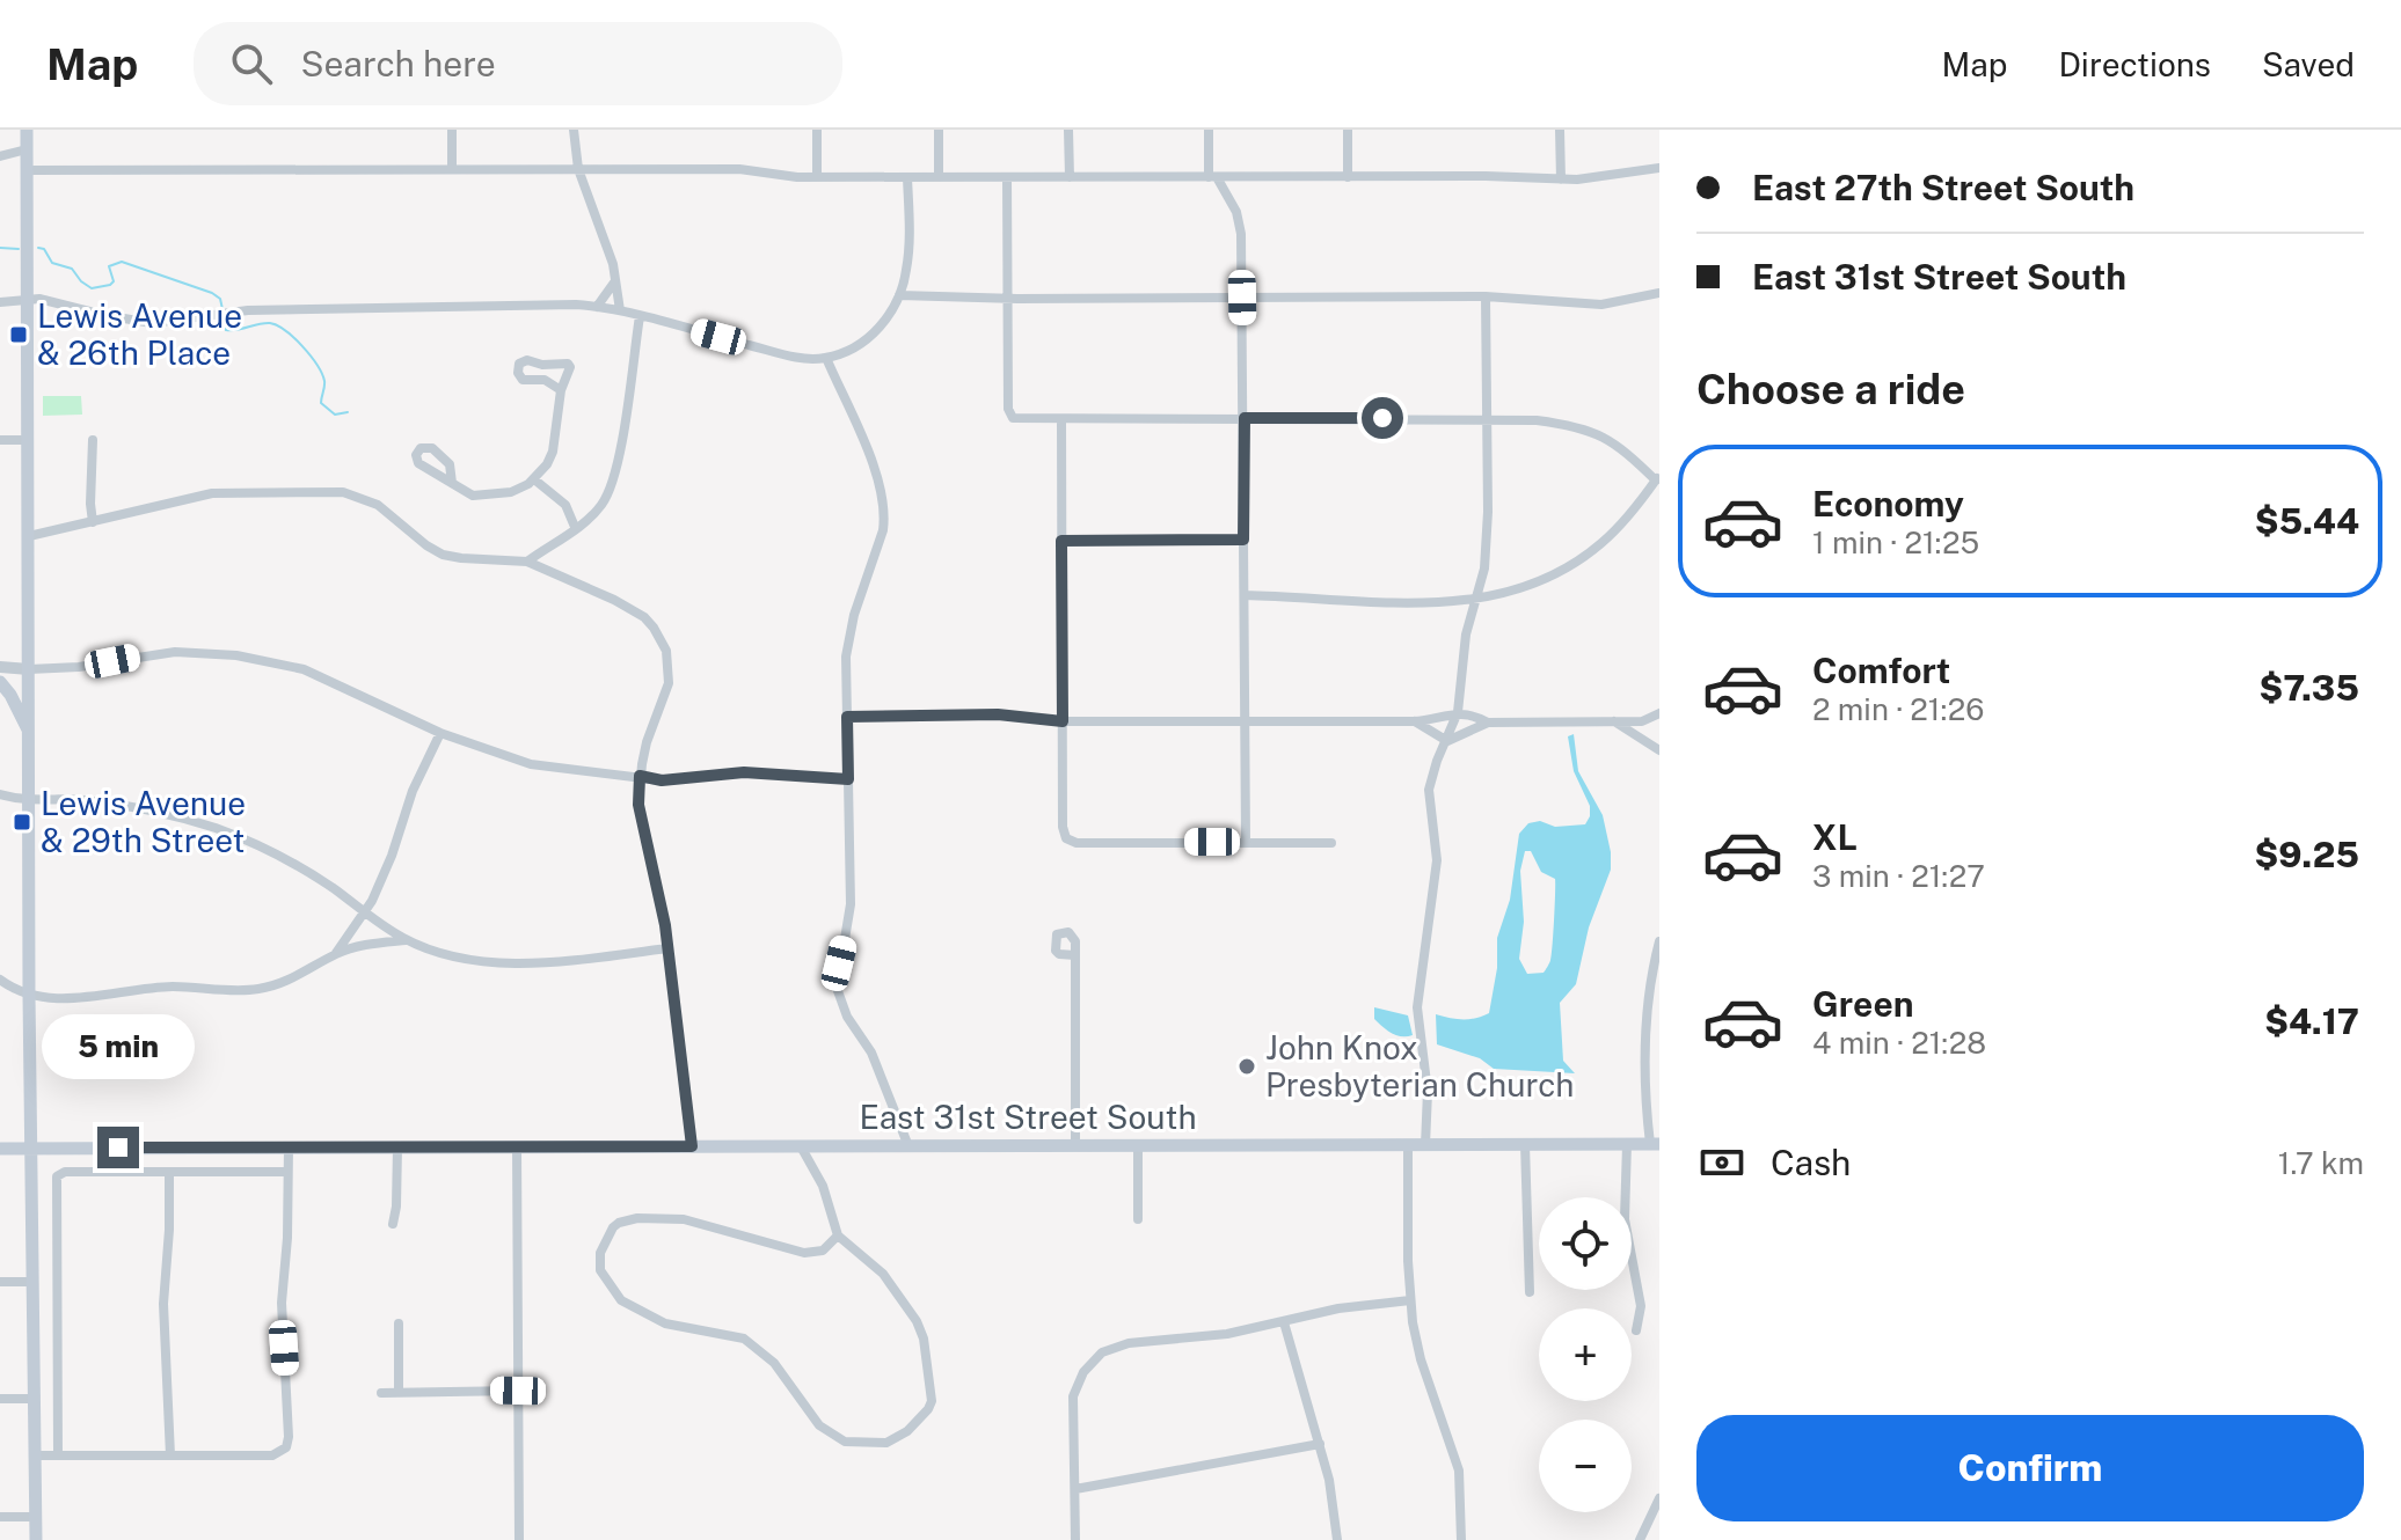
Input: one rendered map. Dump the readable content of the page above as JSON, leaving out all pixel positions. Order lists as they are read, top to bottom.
{
  "streets": {
    "main road": ["East 31st Street South"]
  },
  "places": {
    "transit": ["Lewis Avenue & 26th Place", "Lewis Avenue & 29th Street"],
    "other": ["John Knox Presbyterian Church"]
  },
  "page": {
    "header": "Map",
    "search": "Search here",
    "nav": ["Map", "Directions", "Saved"],
    "banner": ["East 27th Street South", "East 31st Street South"],
    "heading": "Choose a ride",
    "list": [
      {
        "name": "Economy",
        "note": "1 min · 21:25",
        "value": "$5.44"
      },
      {
        "name": "Comfort",
        "note": "2 min · 21:26",
        "value": "$7.35"
      },
      {
        "name": "XL",
        "note": "3 min · 21:27",
        "value": "$9.25"
      },
      {
        "name": "Green",
        "note": "4 min · 21:28",
        "value": "$4.17"
      }
    ],
    "bubble": "5 min",
    "pay": ["Cash", "1.7 km"],
    "map_buttons": ["+", "−"],
    "buttons": "Confirm"
  }
}
